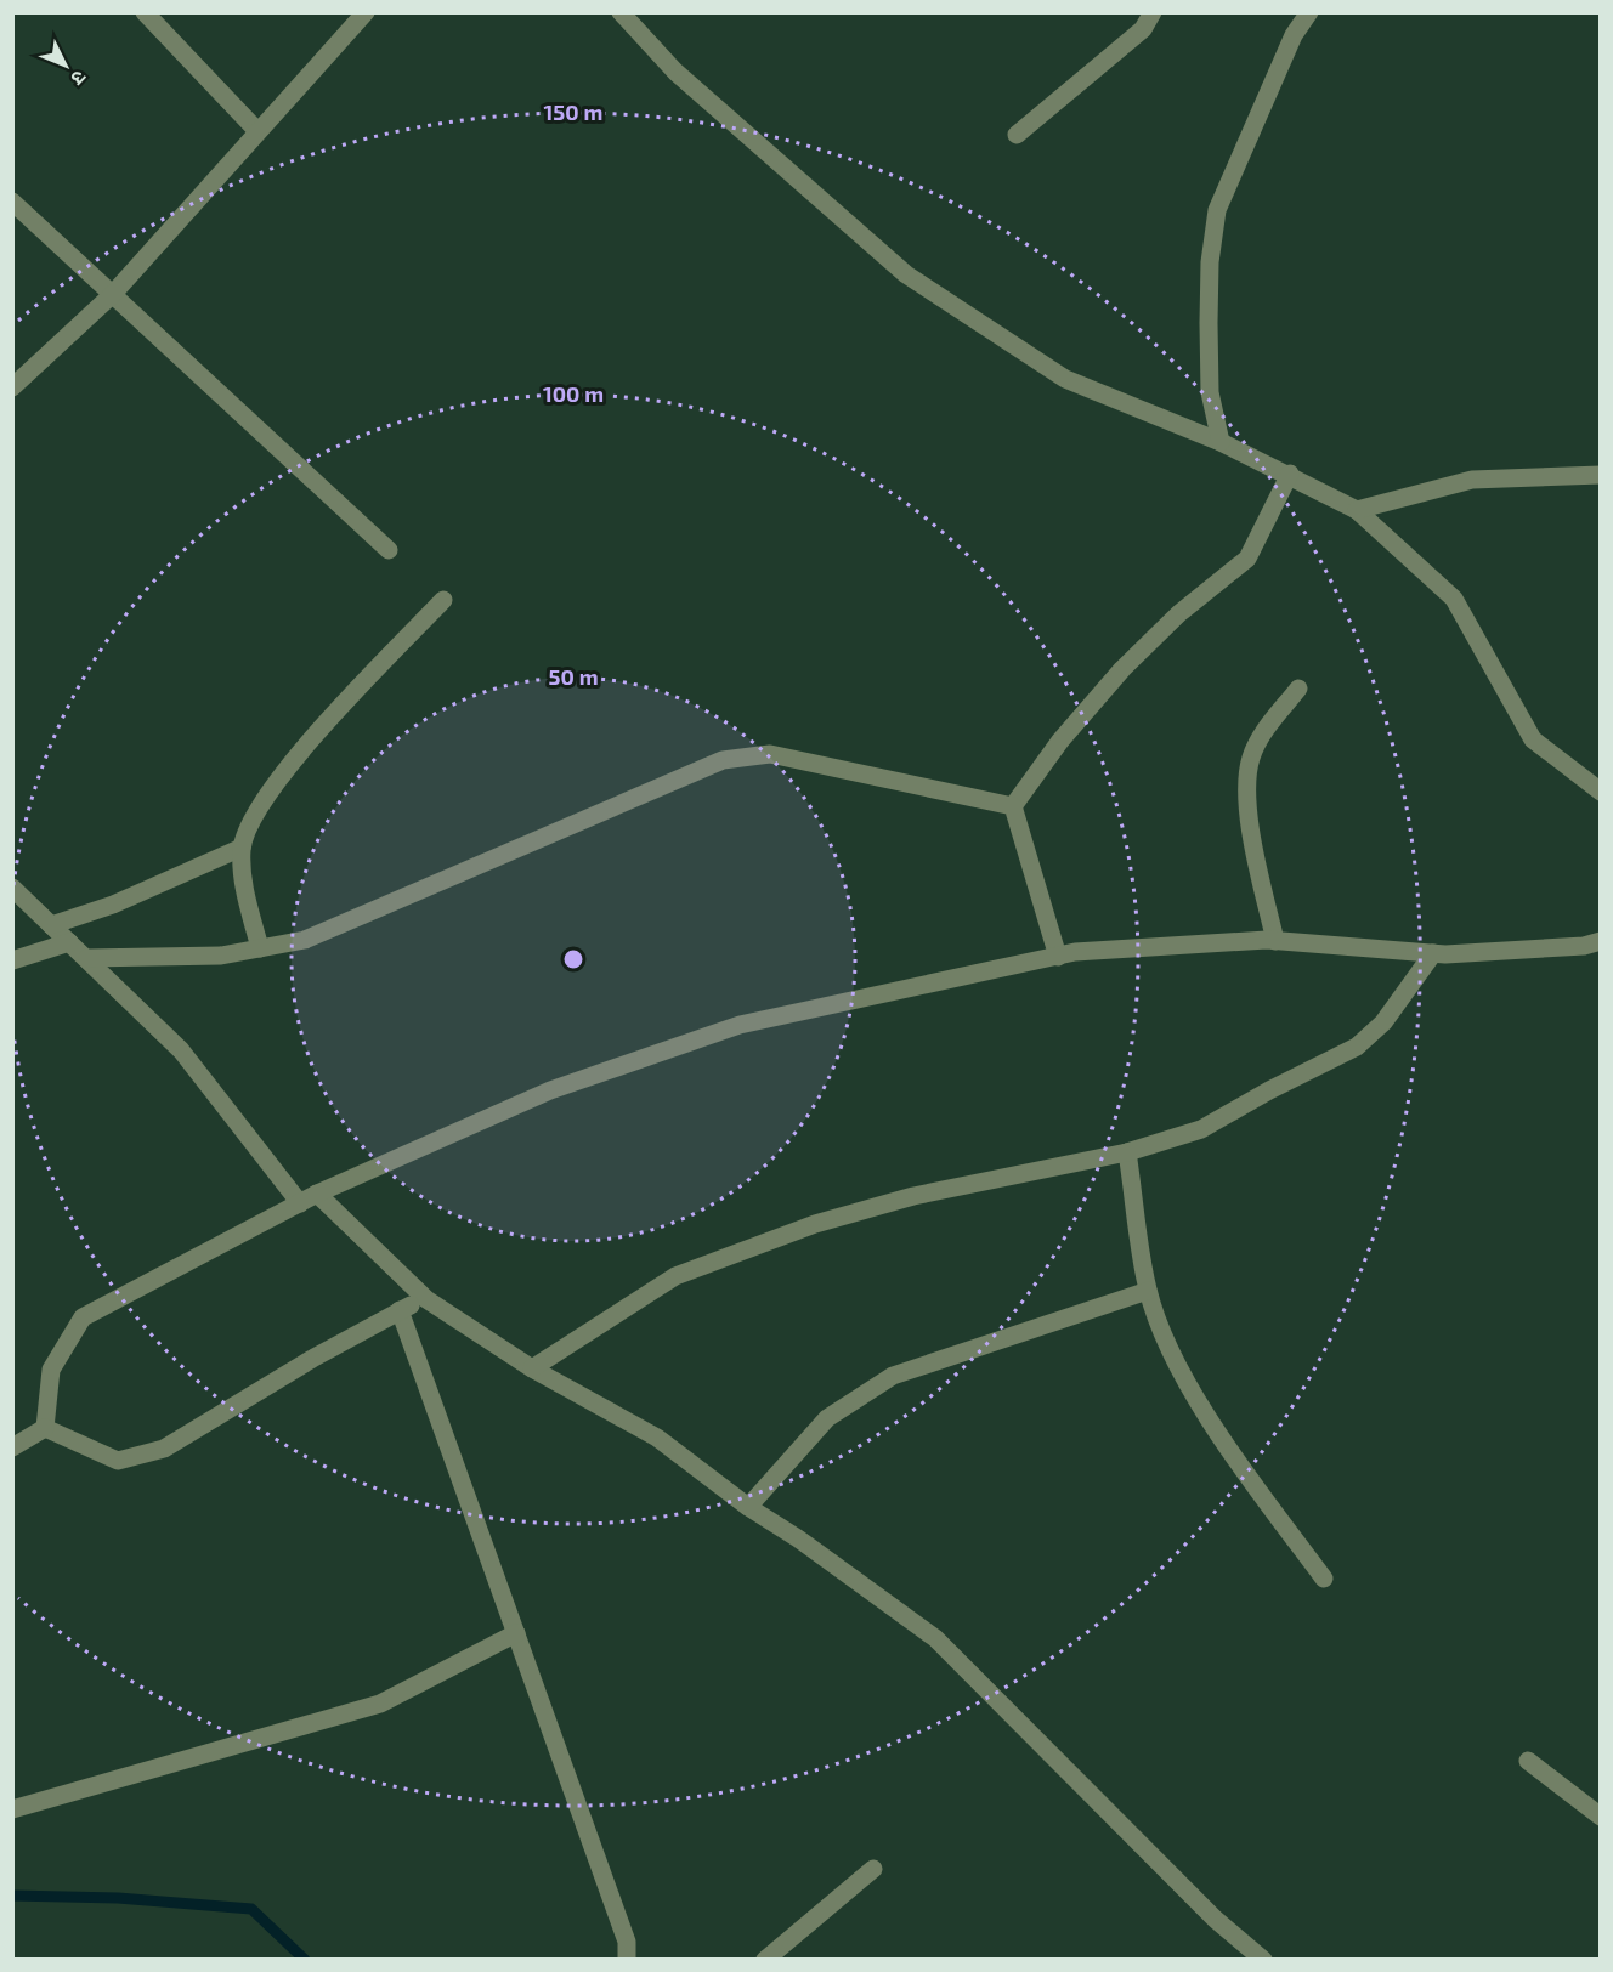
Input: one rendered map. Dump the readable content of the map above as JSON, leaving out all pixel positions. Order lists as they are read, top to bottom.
{
  "north": "bottom right",
  "rings": ["150 m", "100 m", "50 m"]
}
